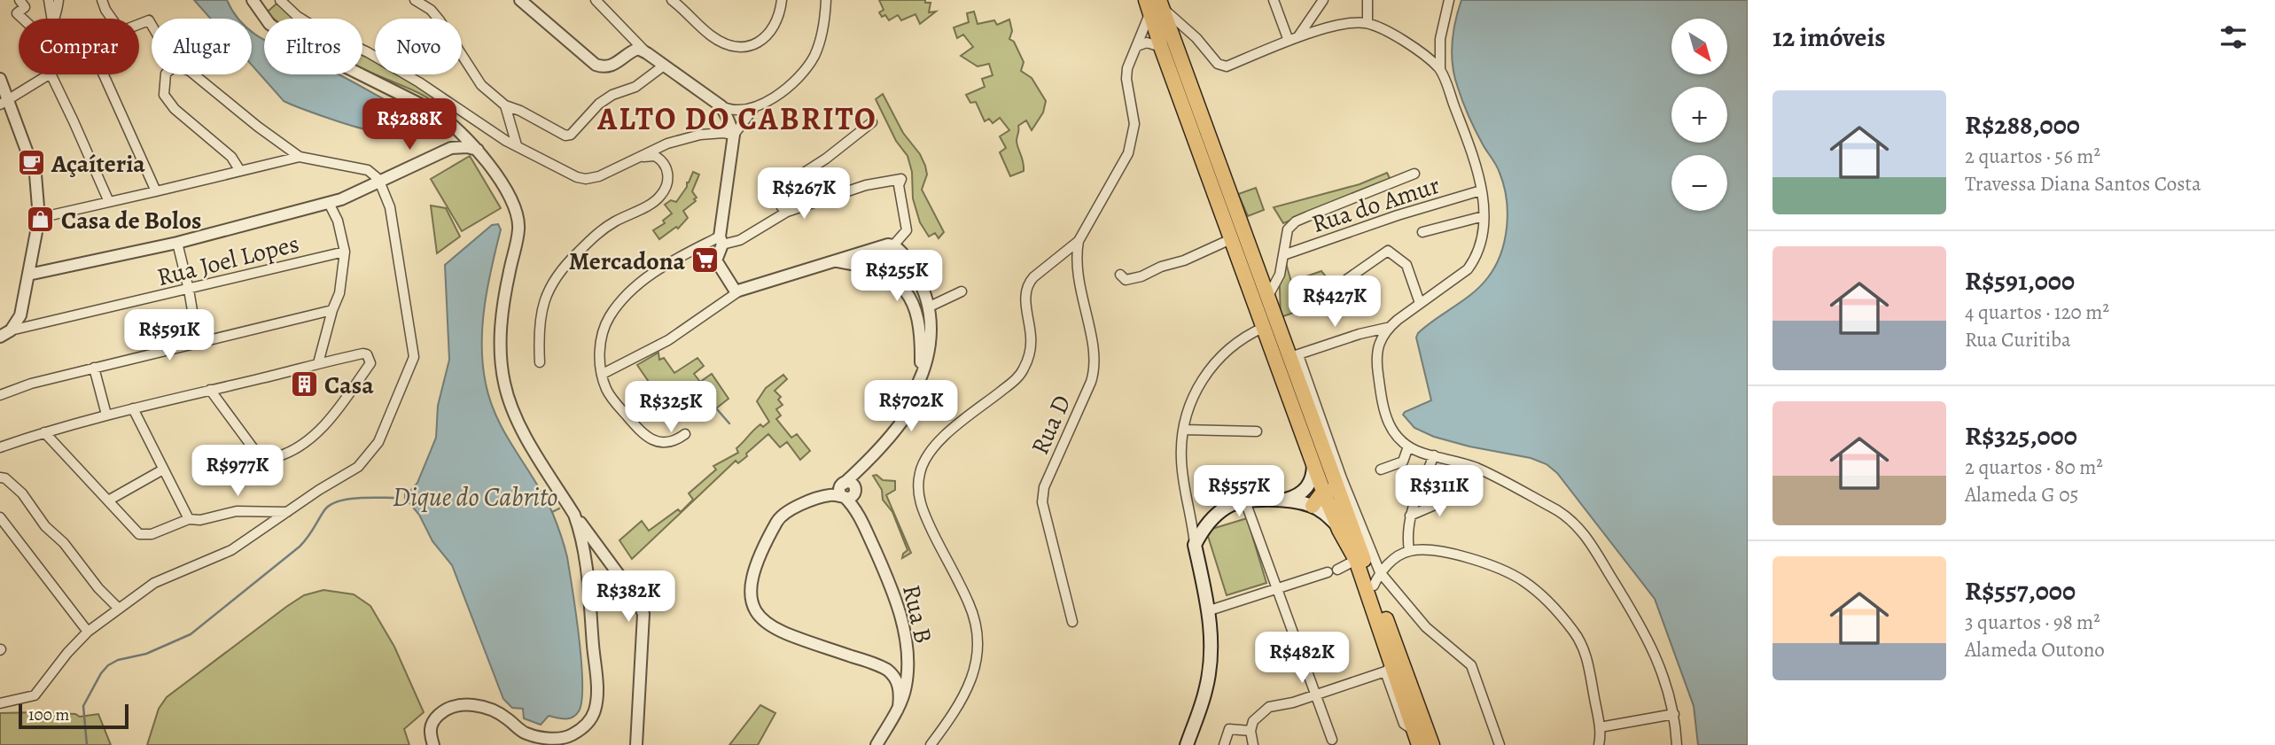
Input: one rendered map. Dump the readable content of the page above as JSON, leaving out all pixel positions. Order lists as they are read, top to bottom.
{
  "streets": {
    "street": [
      "Rua do Amur",
      "Rua Joel Lopes",
      "Rua D",
      "Rua B"
    ]
  },
  "districts": ["ALTO DO CABRITO"],
  "water": ["Dique do Cabrito"],
  "places": {
    "cafe": ["Açaíteria"],
    "shop": ["Casa de Bolos"],
    "supermarket": ["Mercadona"],
    "building": ["Casa"]
  },
  "scale_bar": "100 m",
  "north": "bottom right",
  "page": {
    "heading": "12 imóveis",
    "map_buttons": ["+", "−"],
    "chip": [
      "Comprar",
      "Alugar",
      "Filtros",
      "Novo"
    ],
    "list": [
      {
        "name": "R$288,000",
        "note": "2 quartos · 56 m² · Travessa Diana Santos Costa"
      },
      {
        "name": "R$591,000",
        "note": "4 quartos · 120 m² · Rua Curitiba"
      },
      {
        "name": "R$325,000",
        "note": "2 quartos · 80 m² · Alameda G 05"
      },
      {
        "name": "R$557,000",
        "note": "3 quartos · 98 m² · Alameda Outono"
      }
    ],
    "price": [
      "R$288K",
      "R$267K",
      "R$255K",
      "R$427K",
      "R$591K",
      "R$702K",
      "R$325K",
      "R$977K",
      "R$557K",
      "R$311K",
      "R$382K",
      "R$482K"
    ],
    "scale": "100 m"
  }
}
